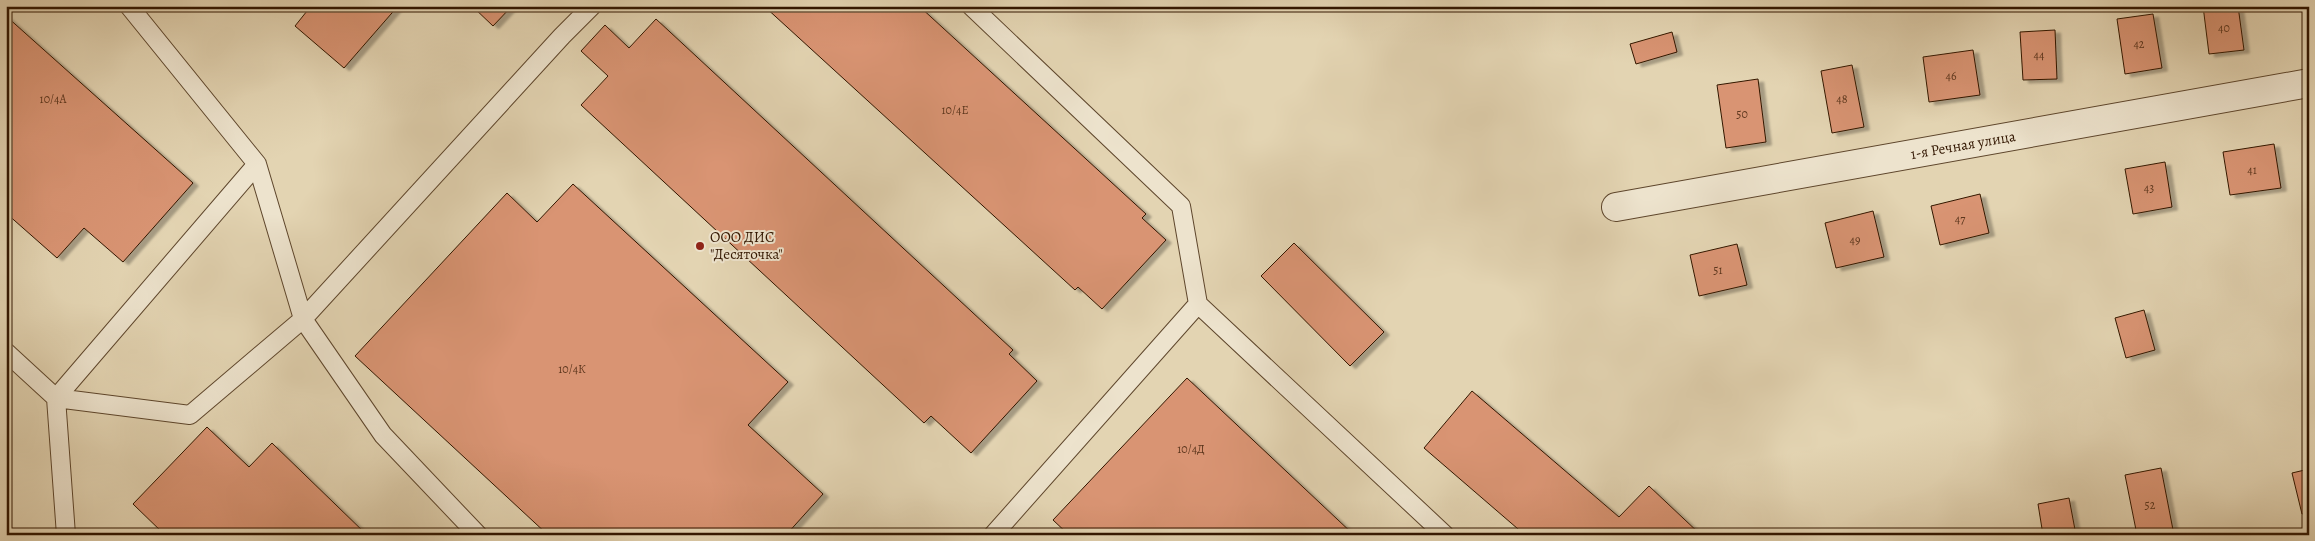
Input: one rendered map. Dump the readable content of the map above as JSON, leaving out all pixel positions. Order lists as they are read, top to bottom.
{
  "streets": {
    "street": ["1-я Речная улица"]
  },
  "places": ["ООО ДИС \"Десяточка\""],
  "house_numbers": [
    "40",
    "42",
    "44",
    "46",
    "10/4А",
    "48",
    "10/4Е",
    "50",
    "41",
    "43",
    "47",
    "49",
    "51",
    "10/4К",
    "10/4Д",
    "52"
  ]
}
